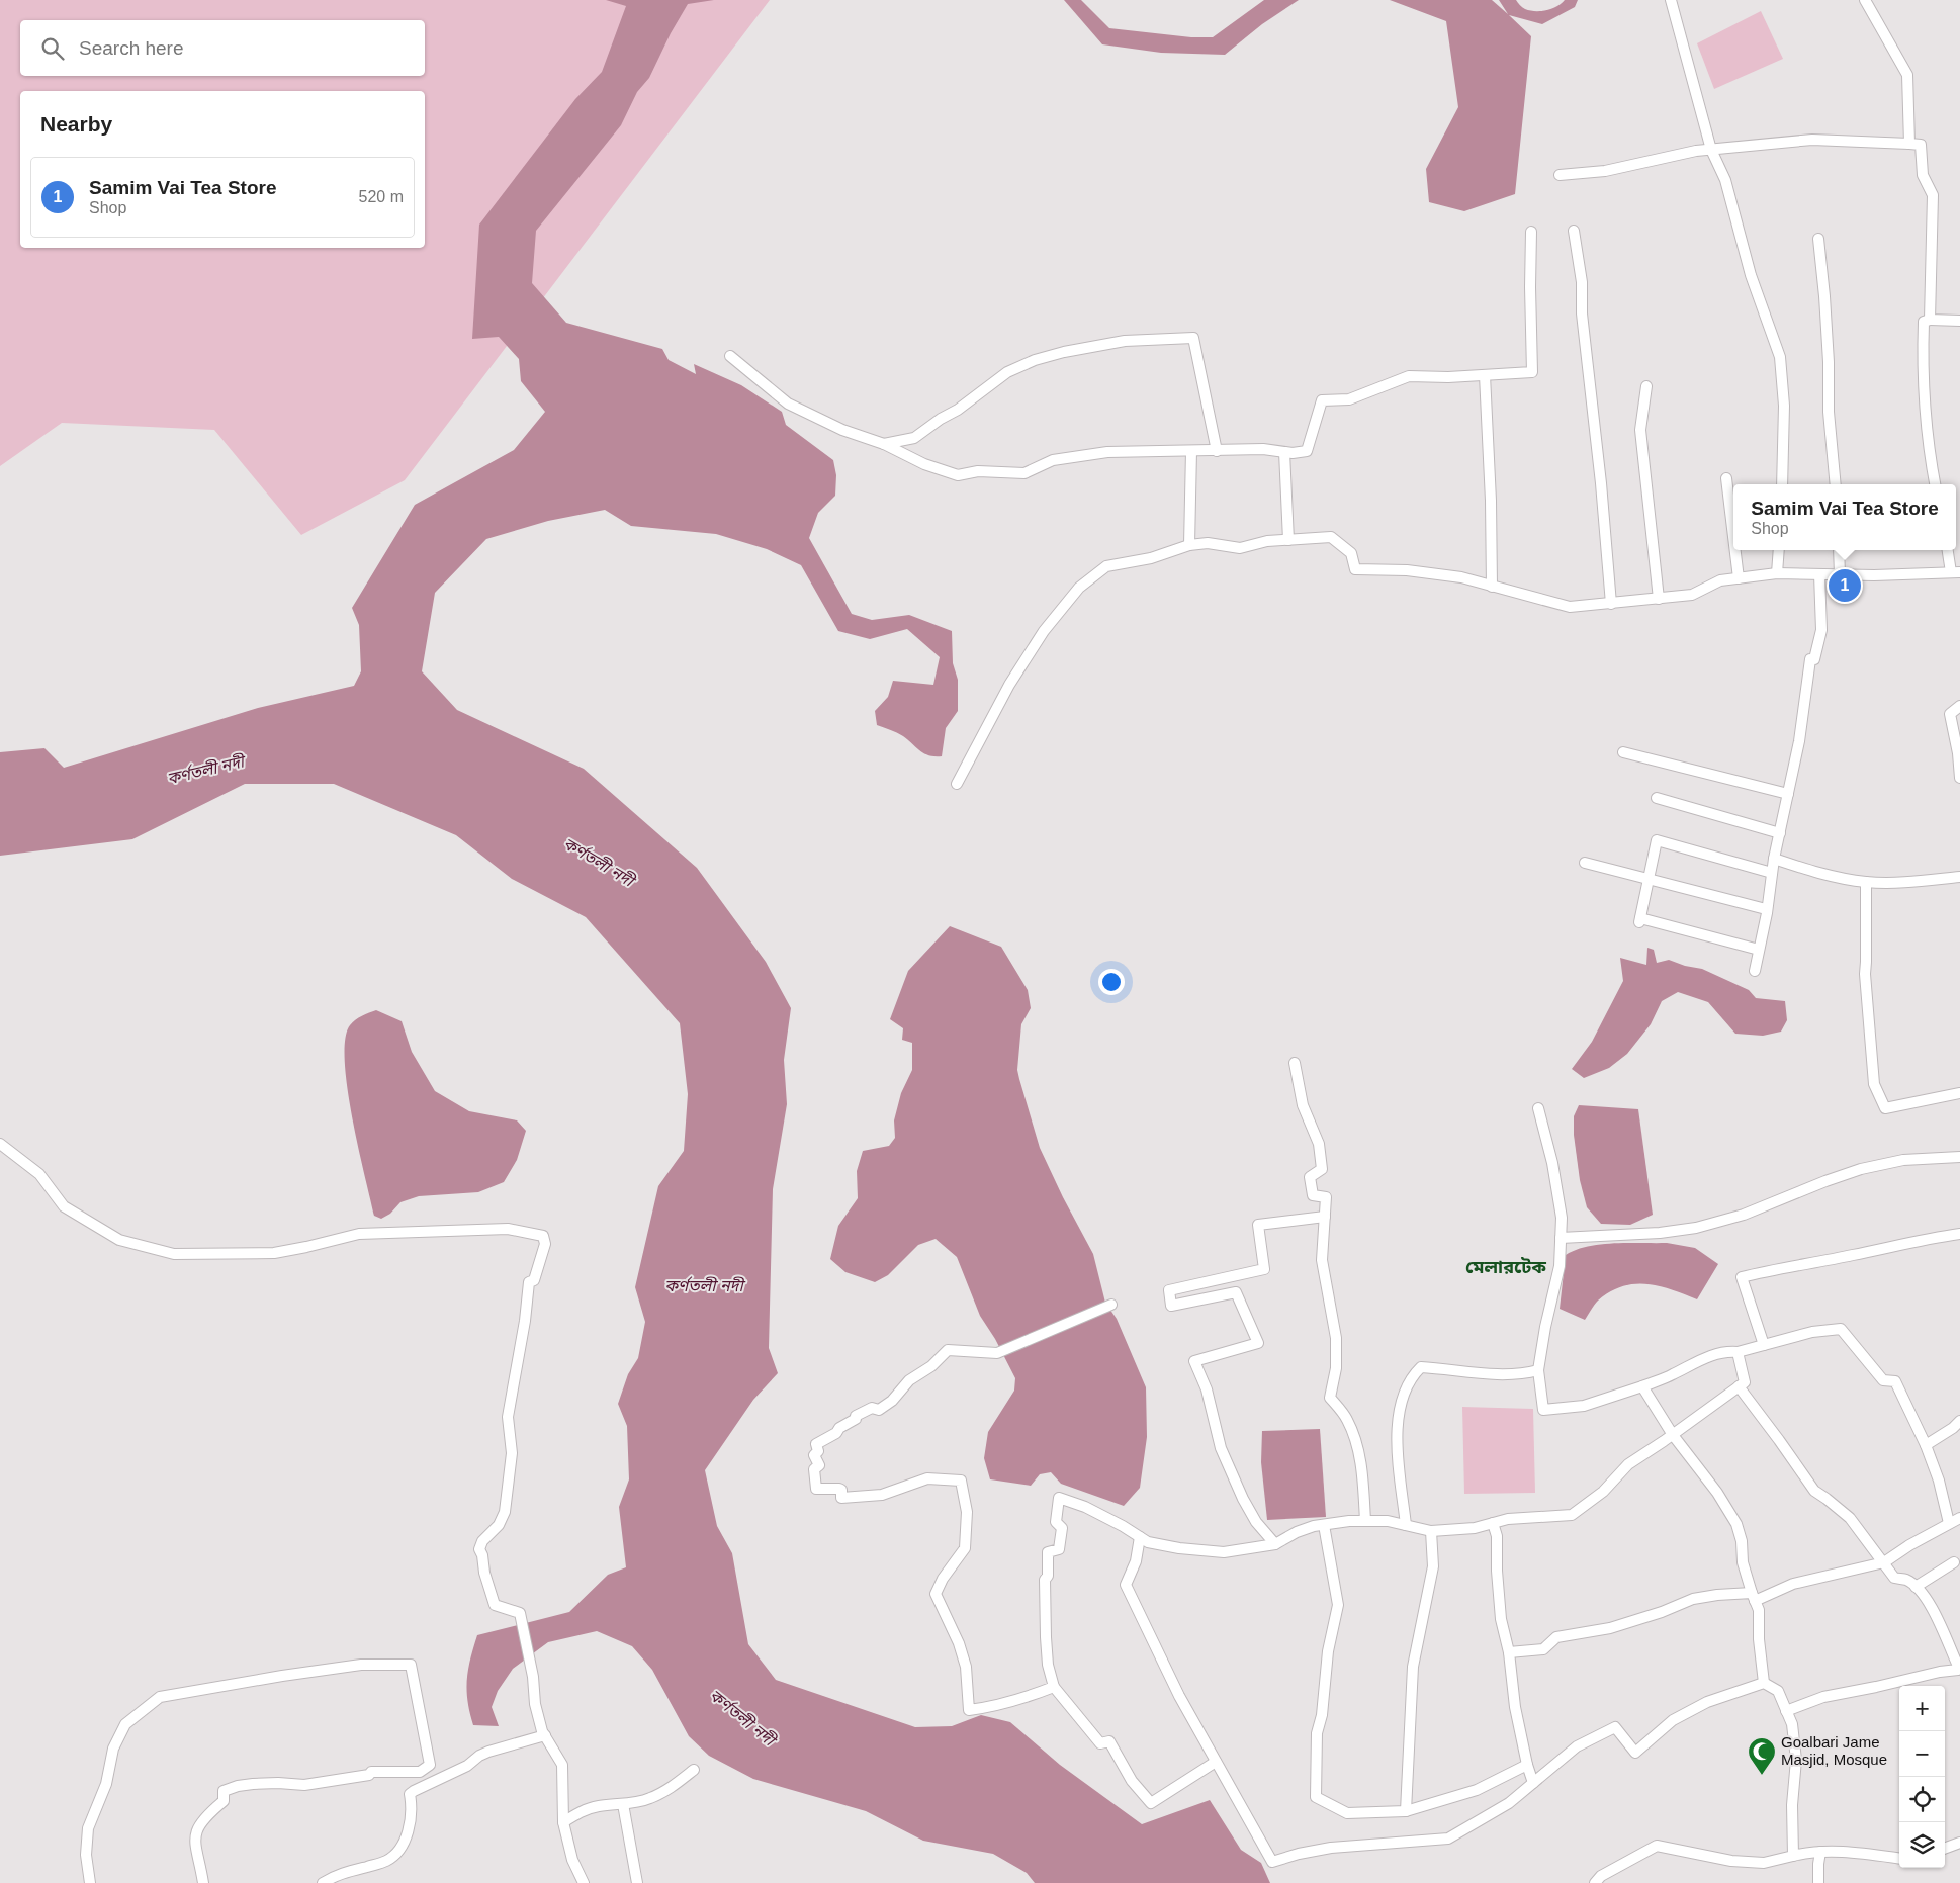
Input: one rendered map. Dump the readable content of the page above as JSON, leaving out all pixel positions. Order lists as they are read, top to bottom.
{
  "districts": ["মেলারটেক"],
  "water": ["কর্ণতলী নদী"],
  "places": {
    "mosque": ["Goalbari Jame Masjid, Mosque"]
  },
  "page": {
    "search": "Search here",
    "heading": "Nearby",
    "list": [
      {
        "mark": "1",
        "name": "Samim Vai Tea Store",
        "note": "Shop",
        "value": "520 m"
      }
    ],
    "popup": ["Samim Vai Tea Store", "Shop"],
    "pins": "1",
    "map_buttons": ["+", "−"]
  }
}
